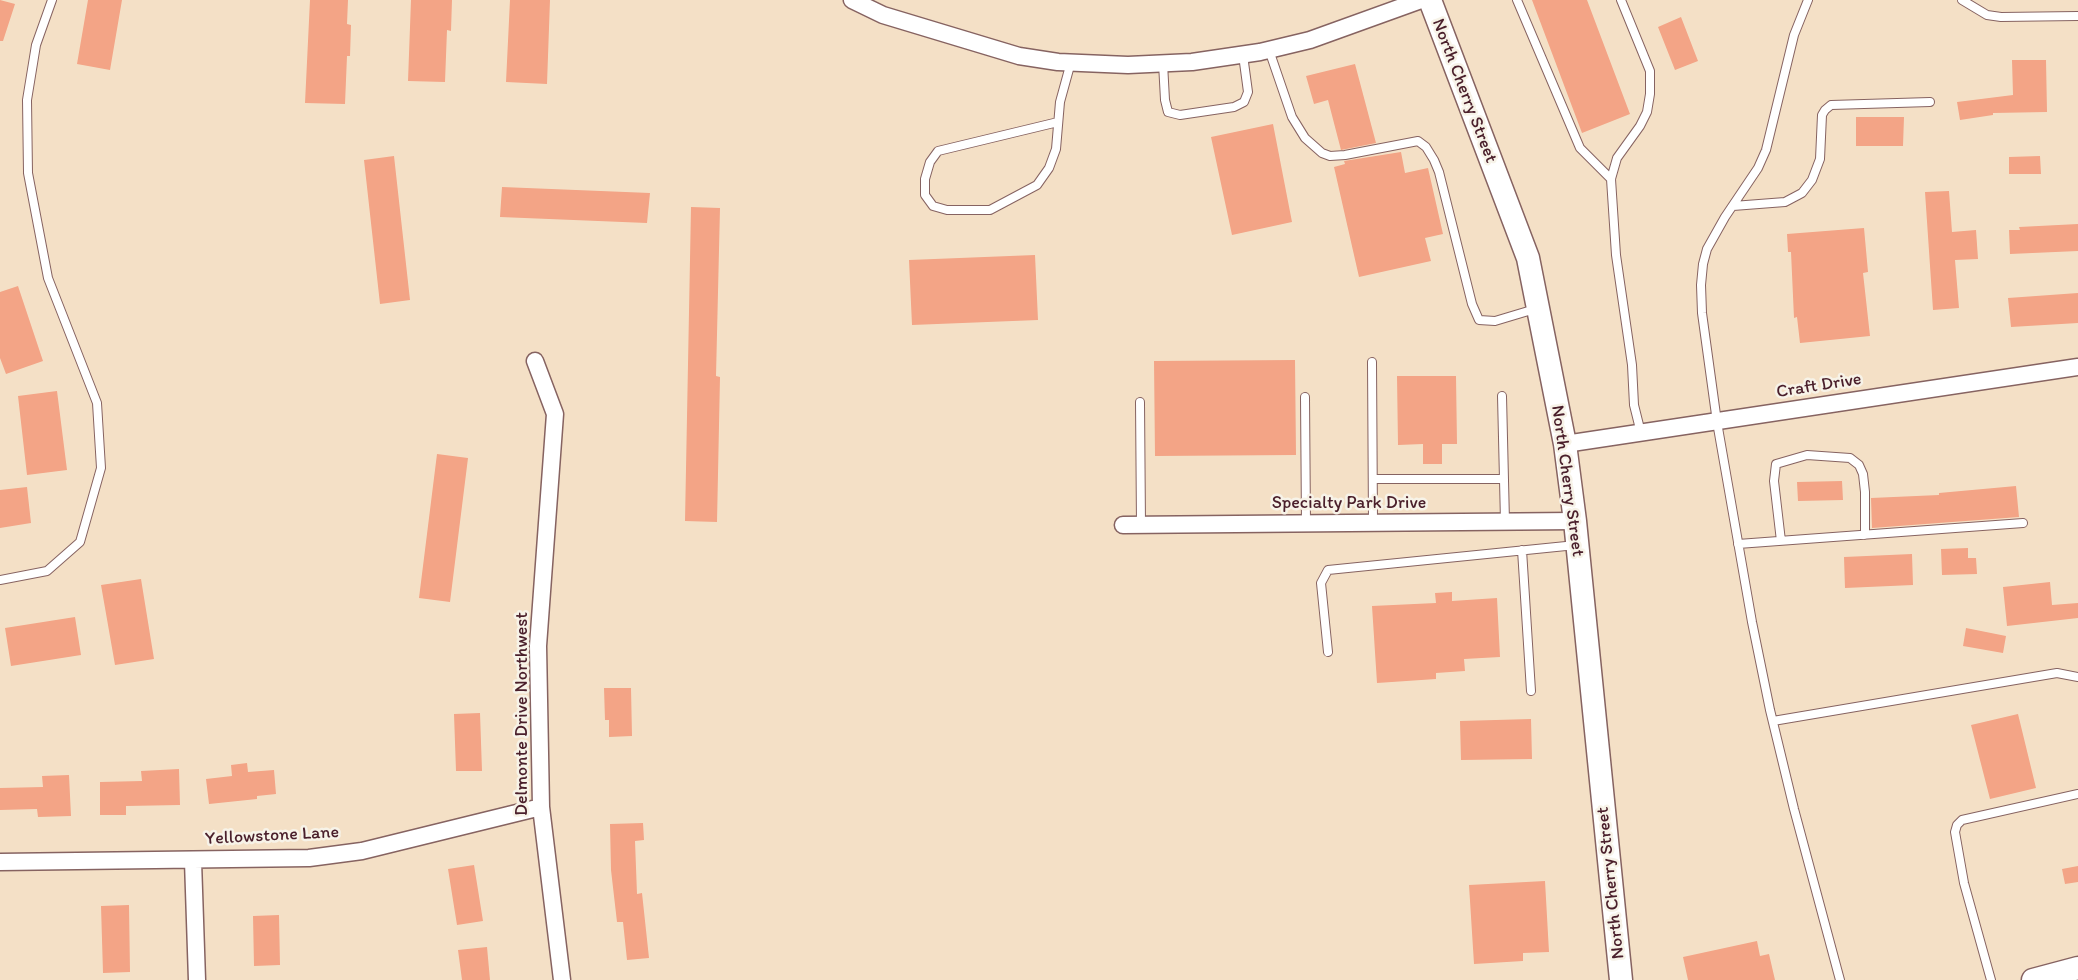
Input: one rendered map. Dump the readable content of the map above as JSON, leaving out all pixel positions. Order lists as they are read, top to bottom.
{
  "streets": {
    "main road": ["North Cherry Street"],
    "street": [
      "Craft Drive",
      "Specialty Park Drive",
      "Delmonte Drive Northwest",
      "Yellowstone Lane"
    ]
  },
  "crossings": [
    ["North Cherry Street", "Craft Drive"],
    ["North Cherry Street", "Specialty Park Drive"],
    ["Delmonte Drive Northwest", "Yellowstone Lane"]
  ]
}
